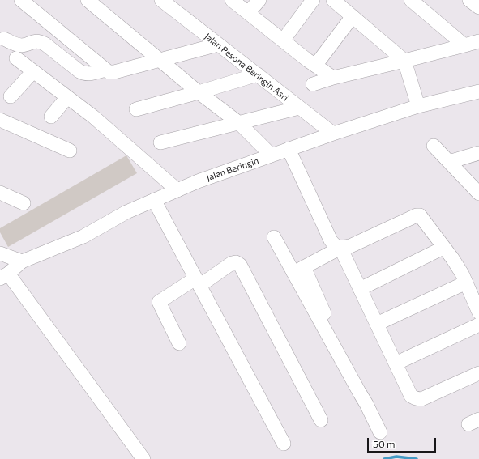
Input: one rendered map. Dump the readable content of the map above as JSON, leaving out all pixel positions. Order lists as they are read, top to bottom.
{
  "streets": {
    "street": ["Jalan Pesona Beringin Asri", "Jalan Beringin"]
  },
  "crossings": [
    ["Jalan Pesona Beringin Asri", "Jalan Beringin"]
  ],
  "scale_bar": "50 m"
}
